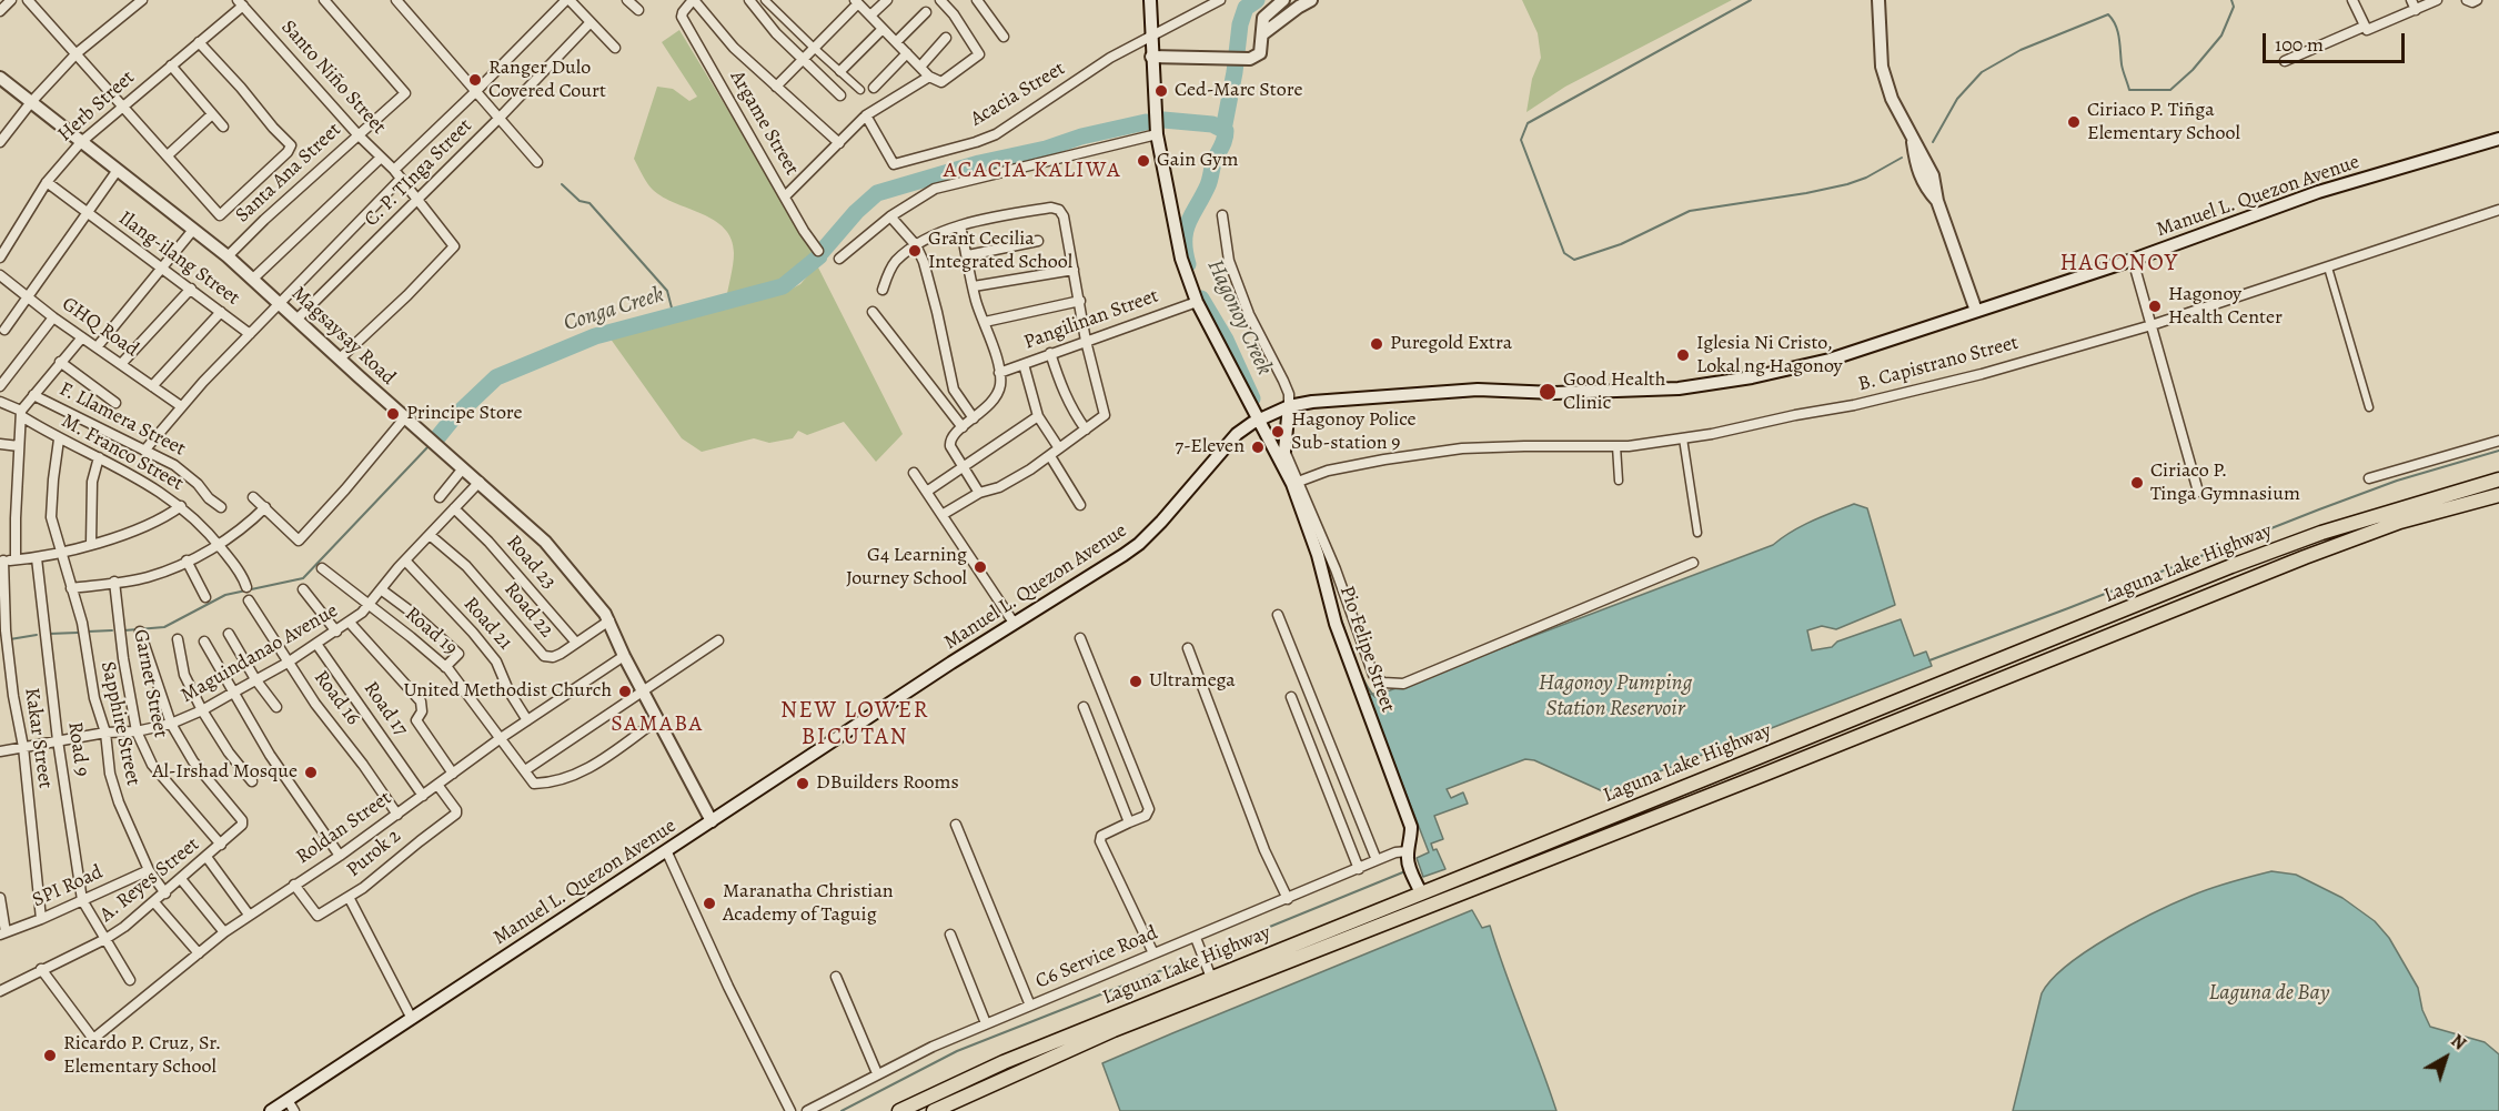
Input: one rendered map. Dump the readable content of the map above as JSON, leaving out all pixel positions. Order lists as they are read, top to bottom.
{
  "streets": {
    "main road": [
      "Manuel L. Quezon Avenue",
      "Magsaysay Road",
      "Laguna Lake Highway",
      "Pio Felipe Street"
    ],
    "street": [
      "Santo Niño Street",
      "Acacia Street",
      "Herb Street",
      "Argame Street",
      "Santa Ana Street",
      "C. P. TInga Street",
      "Ilang-ilang Street",
      "Pangilinan Street",
      "GHQ Road",
      "B. Capistrano Street",
      "F. Llamera Street",
      "M. Franco Street",
      "Road 23",
      "Road 22",
      "Road 21",
      "Road 19",
      "Maguindanao Avenue",
      "Garnet Street",
      "Road 16",
      "Road 17",
      "Sapphire Street",
      "Kakar Street",
      "Road 9",
      "Roldan Street",
      "Purok 2",
      "A. Reyes Street",
      "SPI Road",
      "C6 Service Road"
    ]
  },
  "crossings": [
    ["Santo Niño Street", "Herb Street"],
    ["Santo Niño Street", "Santa Ana Street"],
    ["Santo Niño Street", "C. P. TInga Street"],
    ["Santo Niño Street", "Magsaysay Road"],
    ["Acacia Street", "Pio Felipe Street"],
    ["Herb Street", "Ilang-ilang Street"],
    ["Herb Street", "Magsaysay Road"],
    ["Santa Ana Street", "Magsaysay Road"],
    ["C. P. TInga Street", "Magsaysay Road"],
    ["Manuel L. Quezon Avenue", "Magsaysay Road"],
    ["Manuel L. Quezon Avenue", "Pio Felipe Street"],
    ["Ilang-ilang Street", "GHQ Road"],
    ["Ilang-ilang Street", "Magsaysay Road"],
    ["Pangilinan Street", "Pio Felipe Street"],
    ["Magsaysay Road", "Road 22"],
    ["Magsaysay Road", "Maguindanao Avenue"],
    ["Magsaysay Road", "Roldan Street"],
    ["B. Capistrano Street", "Pio Felipe Street"],
    ["M. Franco Street", "Sapphire Street"],
    ["Road 23", "Road 22"],
    ["Road 23", "Maguindanao Avenue"],
    ["Laguna Lake Highway", "Pio Felipe Street"],
    ["Road 22", "Maguindanao Avenue"],
    ["Road 21", "Maguindanao Avenue"],
    ["Road 21", "Roldan Street"],
    ["Road 19", "Maguindanao Avenue"],
    ["Road 19", "Roldan Street"],
    ["Pio Felipe Street", "C6 Service Road"],
    ["Maguindanao Avenue", "Garnet Street"],
    ["Maguindanao Avenue", "Road 16"],
    ["Maguindanao Avenue", "Road 17"],
    ["Maguindanao Avenue", "Sapphire Street"],
    ["Maguindanao Avenue", "Kakar Street"],
    ["Maguindanao Avenue", "Road 9"],
    ["Maguindanao Avenue", "A. Reyes Street"],
    ["Garnet Street", "A. Reyes Street"],
    ["Road 16", "Roldan Street"],
    ["Road 17", "Roldan Street"],
    ["Sapphire Street", "A. Reyes Street"],
    ["Sapphire Street", "SPI Road"],
    ["Kakar Street", "SPI Road"],
    ["Road 9", "A. Reyes Street"],
    ["Road 9", "SPI Road"],
    ["Roldan Street", "Purok 2"],
    ["Roldan Street", "A. Reyes Street"]
  ],
  "districts": [
    "ACACIA KALIWA",
    "HAGONOY",
    "NEW LOWER BICUTAN",
    "SAMABA"
  ],
  "water": [
    "Conga Creek",
    "Hagonoy Creek",
    "Hagonoy Pumping Station Reservoir",
    "Laguna de Bay"
  ],
  "places": [
    "Ranger Dulo Covered Court",
    "Ced-Marc Store",
    "Ciriaco P. Tiñga Elementary School",
    "Gain Gym",
    "Grant Cecilia Integrated School",
    "Hagonoy Health Center",
    "Puregold Extra",
    "Iglesia Ni Cristo, Lokal ng Hagonoy",
    "Good Health Clinic",
    "Principe Store",
    "Hagonoy Police Sub-station 9",
    "7-Eleven",
    "Ciriaco P. Tinga Gymnasium",
    "G4 Learning Journey School",
    "Ultramega",
    "United Methodist Church",
    "Al-Irshad Mosque",
    "DBuilders Rooms",
    "Maranatha Christian Academy of Taguig",
    "Ricardo P. Cruz, Sr. Elementary School"
  ],
  "scale_bar": "100 m",
  "north": "top right"
}
